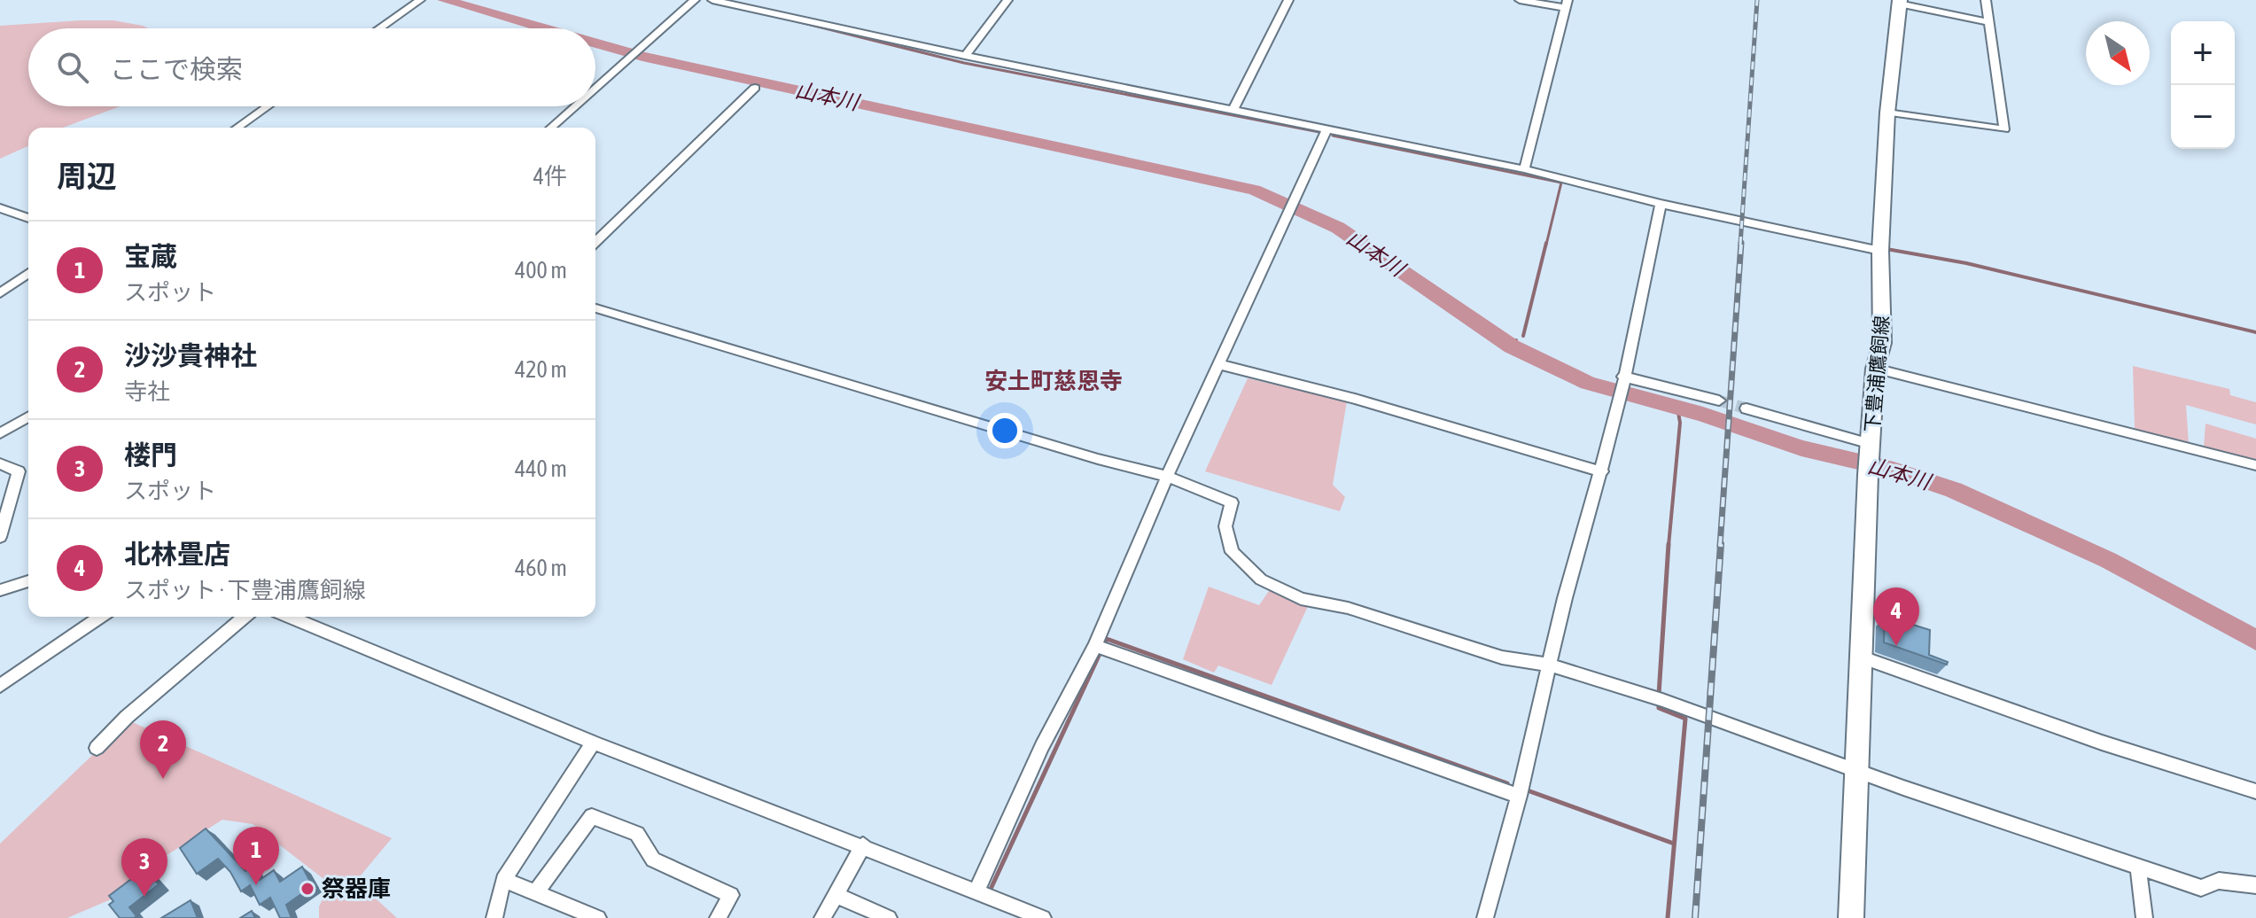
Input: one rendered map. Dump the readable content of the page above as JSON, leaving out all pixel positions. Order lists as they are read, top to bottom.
{
  "streets": {
    "main road": ["下豊浦鷹飼線"]
  },
  "districts": ["安土町慈恩寺"],
  "water": ["山本川"],
  "places": ["祭器庫"],
  "north": "bottom right",
  "page": {
    "map_buttons": ["+", "−"],
    "search": "ここで検索",
    "heading": ["周辺", "4件"],
    "list": [
      {
        "mark": "1",
        "name": "宝蔵",
        "note": "スポット",
        "value": "400 m"
      },
      {
        "mark": "2",
        "name": "沙沙貴神社",
        "note": "寺社",
        "value": "420 m"
      },
      {
        "mark": "3",
        "name": "楼門",
        "note": "スポット",
        "value": "440 m"
      },
      {
        "mark": "4",
        "name": "北林畳店",
        "note": "スポット · 下豊浦鷹飼線",
        "value": "460 m"
      }
    ],
    "pins": [
      "4",
      "2",
      "1",
      "3"
    ]
  }
}
